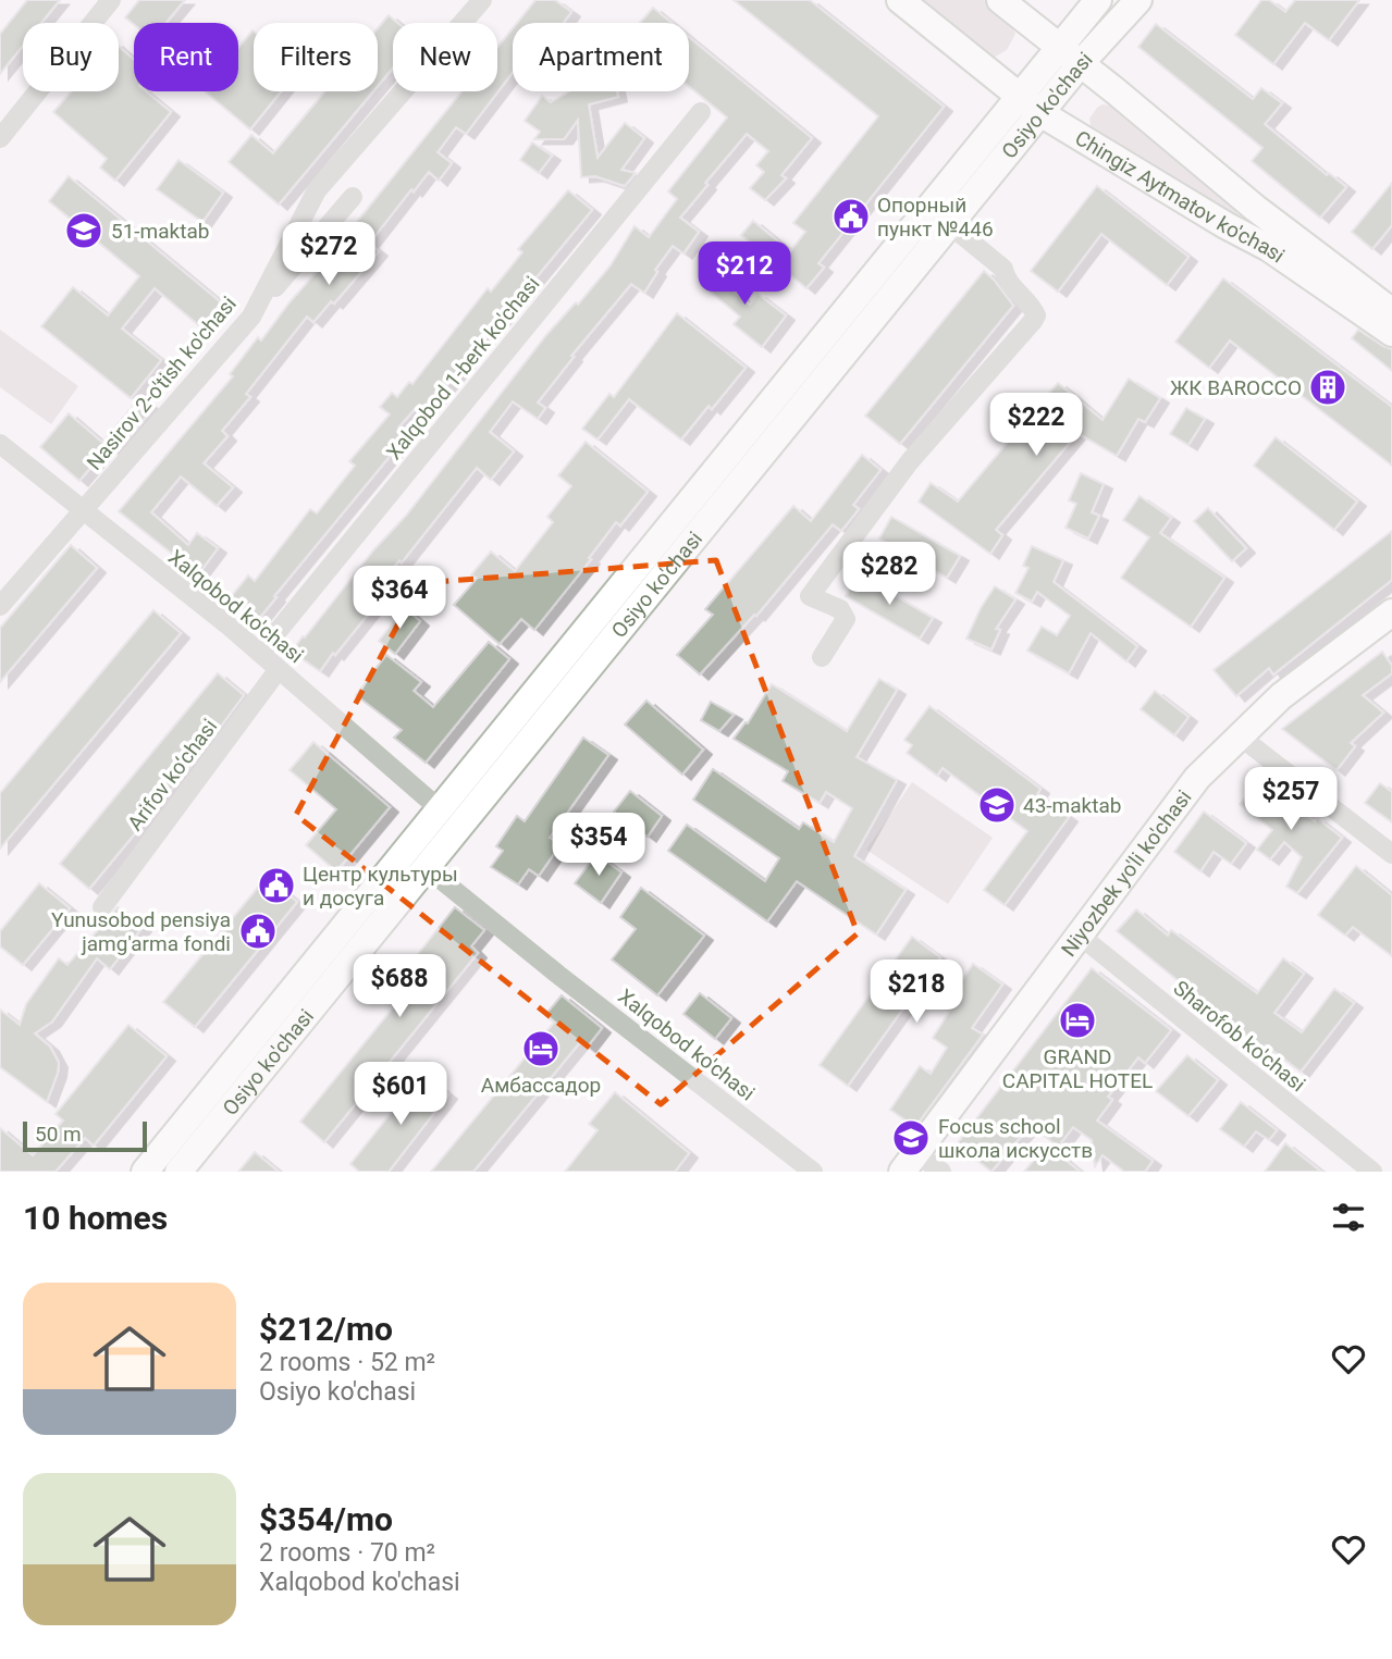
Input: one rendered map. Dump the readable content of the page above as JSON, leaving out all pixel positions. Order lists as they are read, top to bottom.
{
  "streets": {
    "main road": ["Osiyo ko'chasi", "Chingiz Aytmatov ko'chasi", "Niyozbek yo'li ko'chasi"],
    "street": [
      "Xalqobod 1-berk ko'chasi",
      "Nasirov 2-o'tish ko'chasi",
      "Xalqobod ko'chasi",
      "Arifov ko‘chasi",
      "Sharofob ko'chasi"
    ]
  },
  "crossings": [
    ["Osiyo ko'chasi", "Chingiz Aytmatov ko'chasi"],
    ["Osiyo ko'chasi", "Xalqobod ko'chasi"],
    ["Xalqobod 1-berk ko'chasi", "Xalqobod ko'chasi"],
    ["Nasirov 2-o'tish ko'chasi", "Xalqobod ko'chasi"],
    ["Xalqobod ko'chasi", "Arifov ko‘chasi"],
    ["Niyozbek yo'li ko'chasi", "Sharofob ko'chasi"]
  ],
  "places": {
    "public building": ["Опорный пункт №446", "Центр культуры и досуга", "Yunusobod pensiya jamg'arma fondi"],
    "school or university": ["51-maktab", "43-maktab", "Focus school школа искусств"],
    "building": ["ЖК BAROCCO"],
    "hotel": ["GRAND CAPITAL HOTEL", "Амбассадор"]
  },
  "scale_bar": "50 m",
  "page": {
    "chip": [
      "Buy",
      "Rent",
      "Filters",
      "New",
      "Apartment"
    ],
    "price": [
      "$272",
      "$212",
      "$222",
      "$282",
      "$364",
      "$257",
      "$354",
      "$688",
      "$218",
      "$601"
    ],
    "scale": "50 m",
    "heading": "10 homes",
    "list": [
      {
        "name": "$212/mo",
        "note": "2 rooms · 52 m² · Osiyo ko'chasi"
      },
      {
        "name": "$354/mo",
        "note": "2 rooms · 70 m² · Xalqobod ko'chasi"
      }
    ]
  }
}
